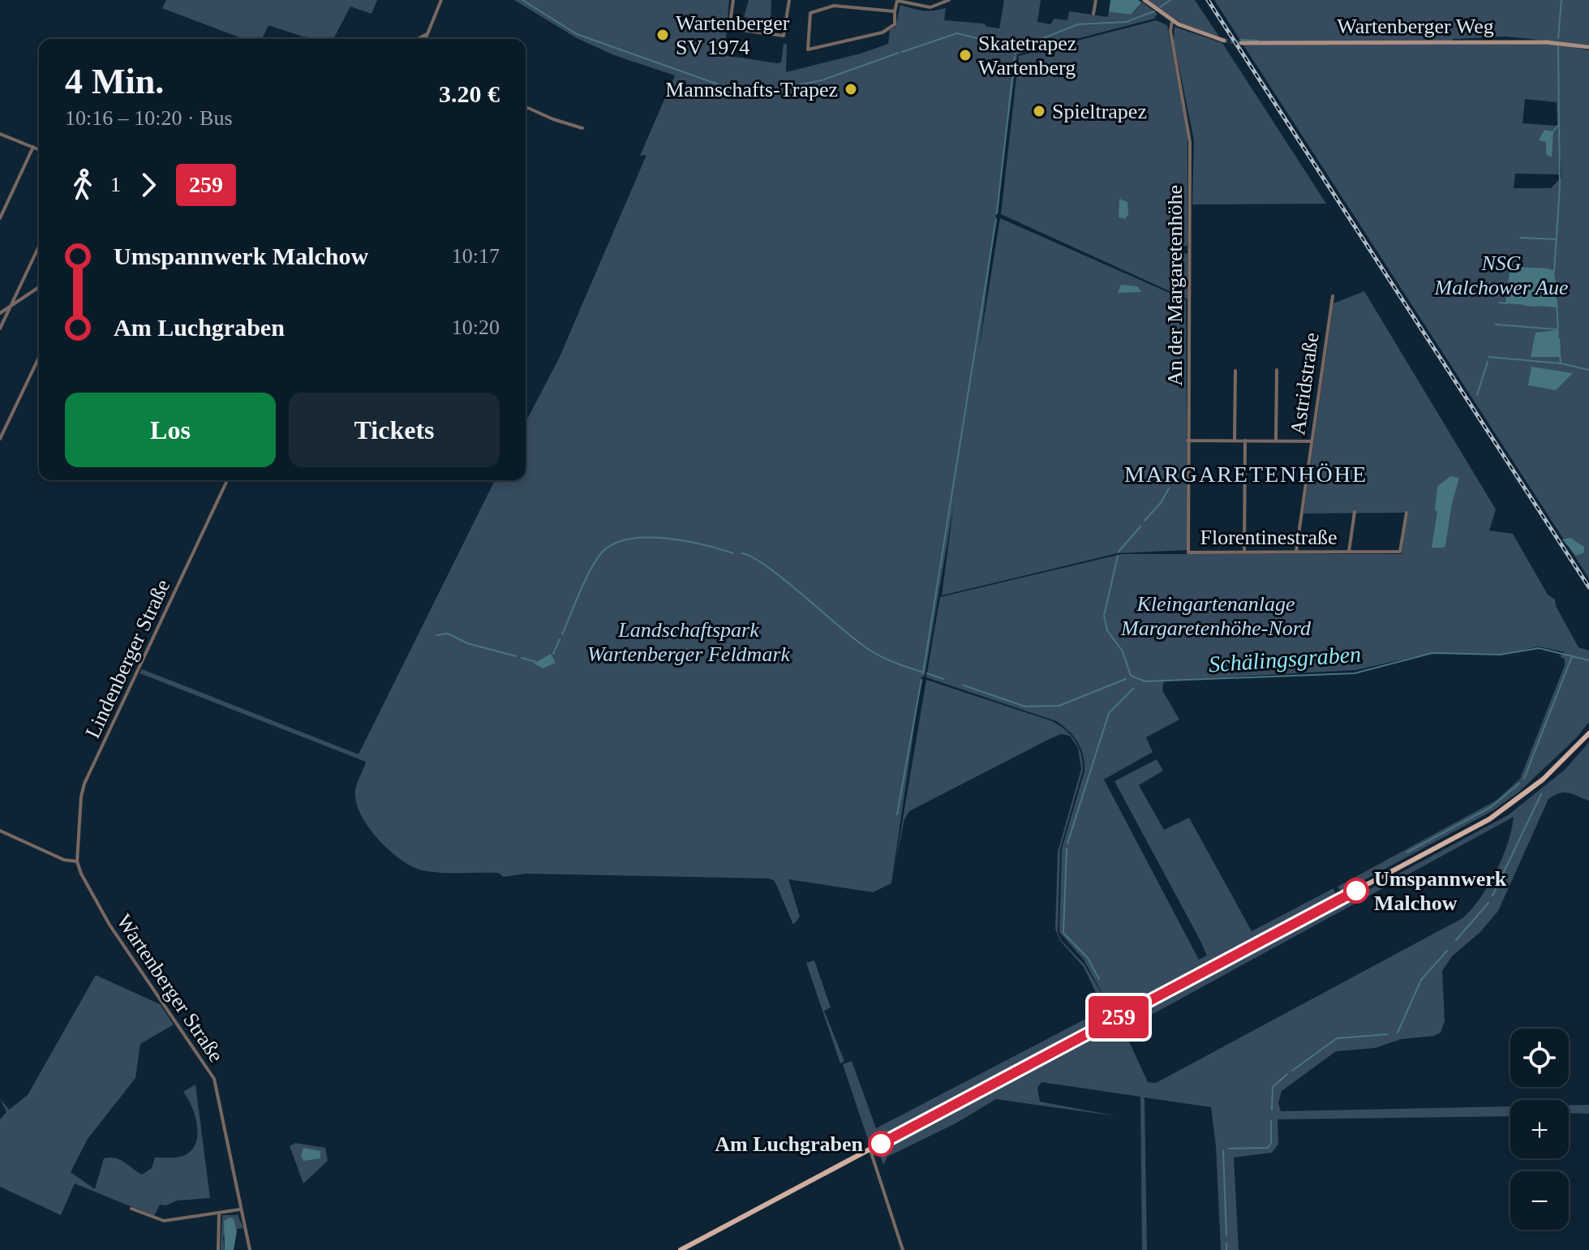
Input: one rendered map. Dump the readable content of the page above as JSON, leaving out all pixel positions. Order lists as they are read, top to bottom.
{
  "streets": {
    "main road": ["Wartenberger Weg"],
    "street": [
      "An der Margaretenhöhe",
      "Astridstraße",
      "Florentinestraße",
      "Lindenberger Straße",
      "Wartenberger Straße"
    ]
  },
  "crossings": [
    ["An der Margaretenhöhe", "Florentinestraße"],
    ["Astridstraße", "Florentinestraße"],
    ["Lindenberger Straße", "Wartenberger Straße"]
  ],
  "districts": ["MARGARETENHÖHE"],
  "water": ["Schälingsgraben"],
  "parks": ["NSG Malchower Aue", "Kleingartenanlage Margaretenhöhe-Nord", "Landschaftspark Wartenberger Feldmark"],
  "places": [
    "Wartenberger SV 1974",
    "Skatetrapez Wartenberg",
    "Mannschafts-Trapez",
    "Spieltrapez",
    "Umspannwerk Malchow",
    "Am Luchgraben"
  ],
  "lines": ["bus line 259"],
  "page": {
    "on_map": "259",
    "heading": ["4 Min.", "10:16 – 10:20 · Bus", "3.20 €"],
    "legs": ["1", "259"],
    "list": [
      {
        "name": "Umspannwerk Malchow",
        "value": "10:17"
      },
      {
        "name": "Am Luchgraben",
        "value": "10:20"
      }
    ],
    "buttons": ["Los", "Tickets"],
    "map_buttons": ["+", "−"]
  }
}
